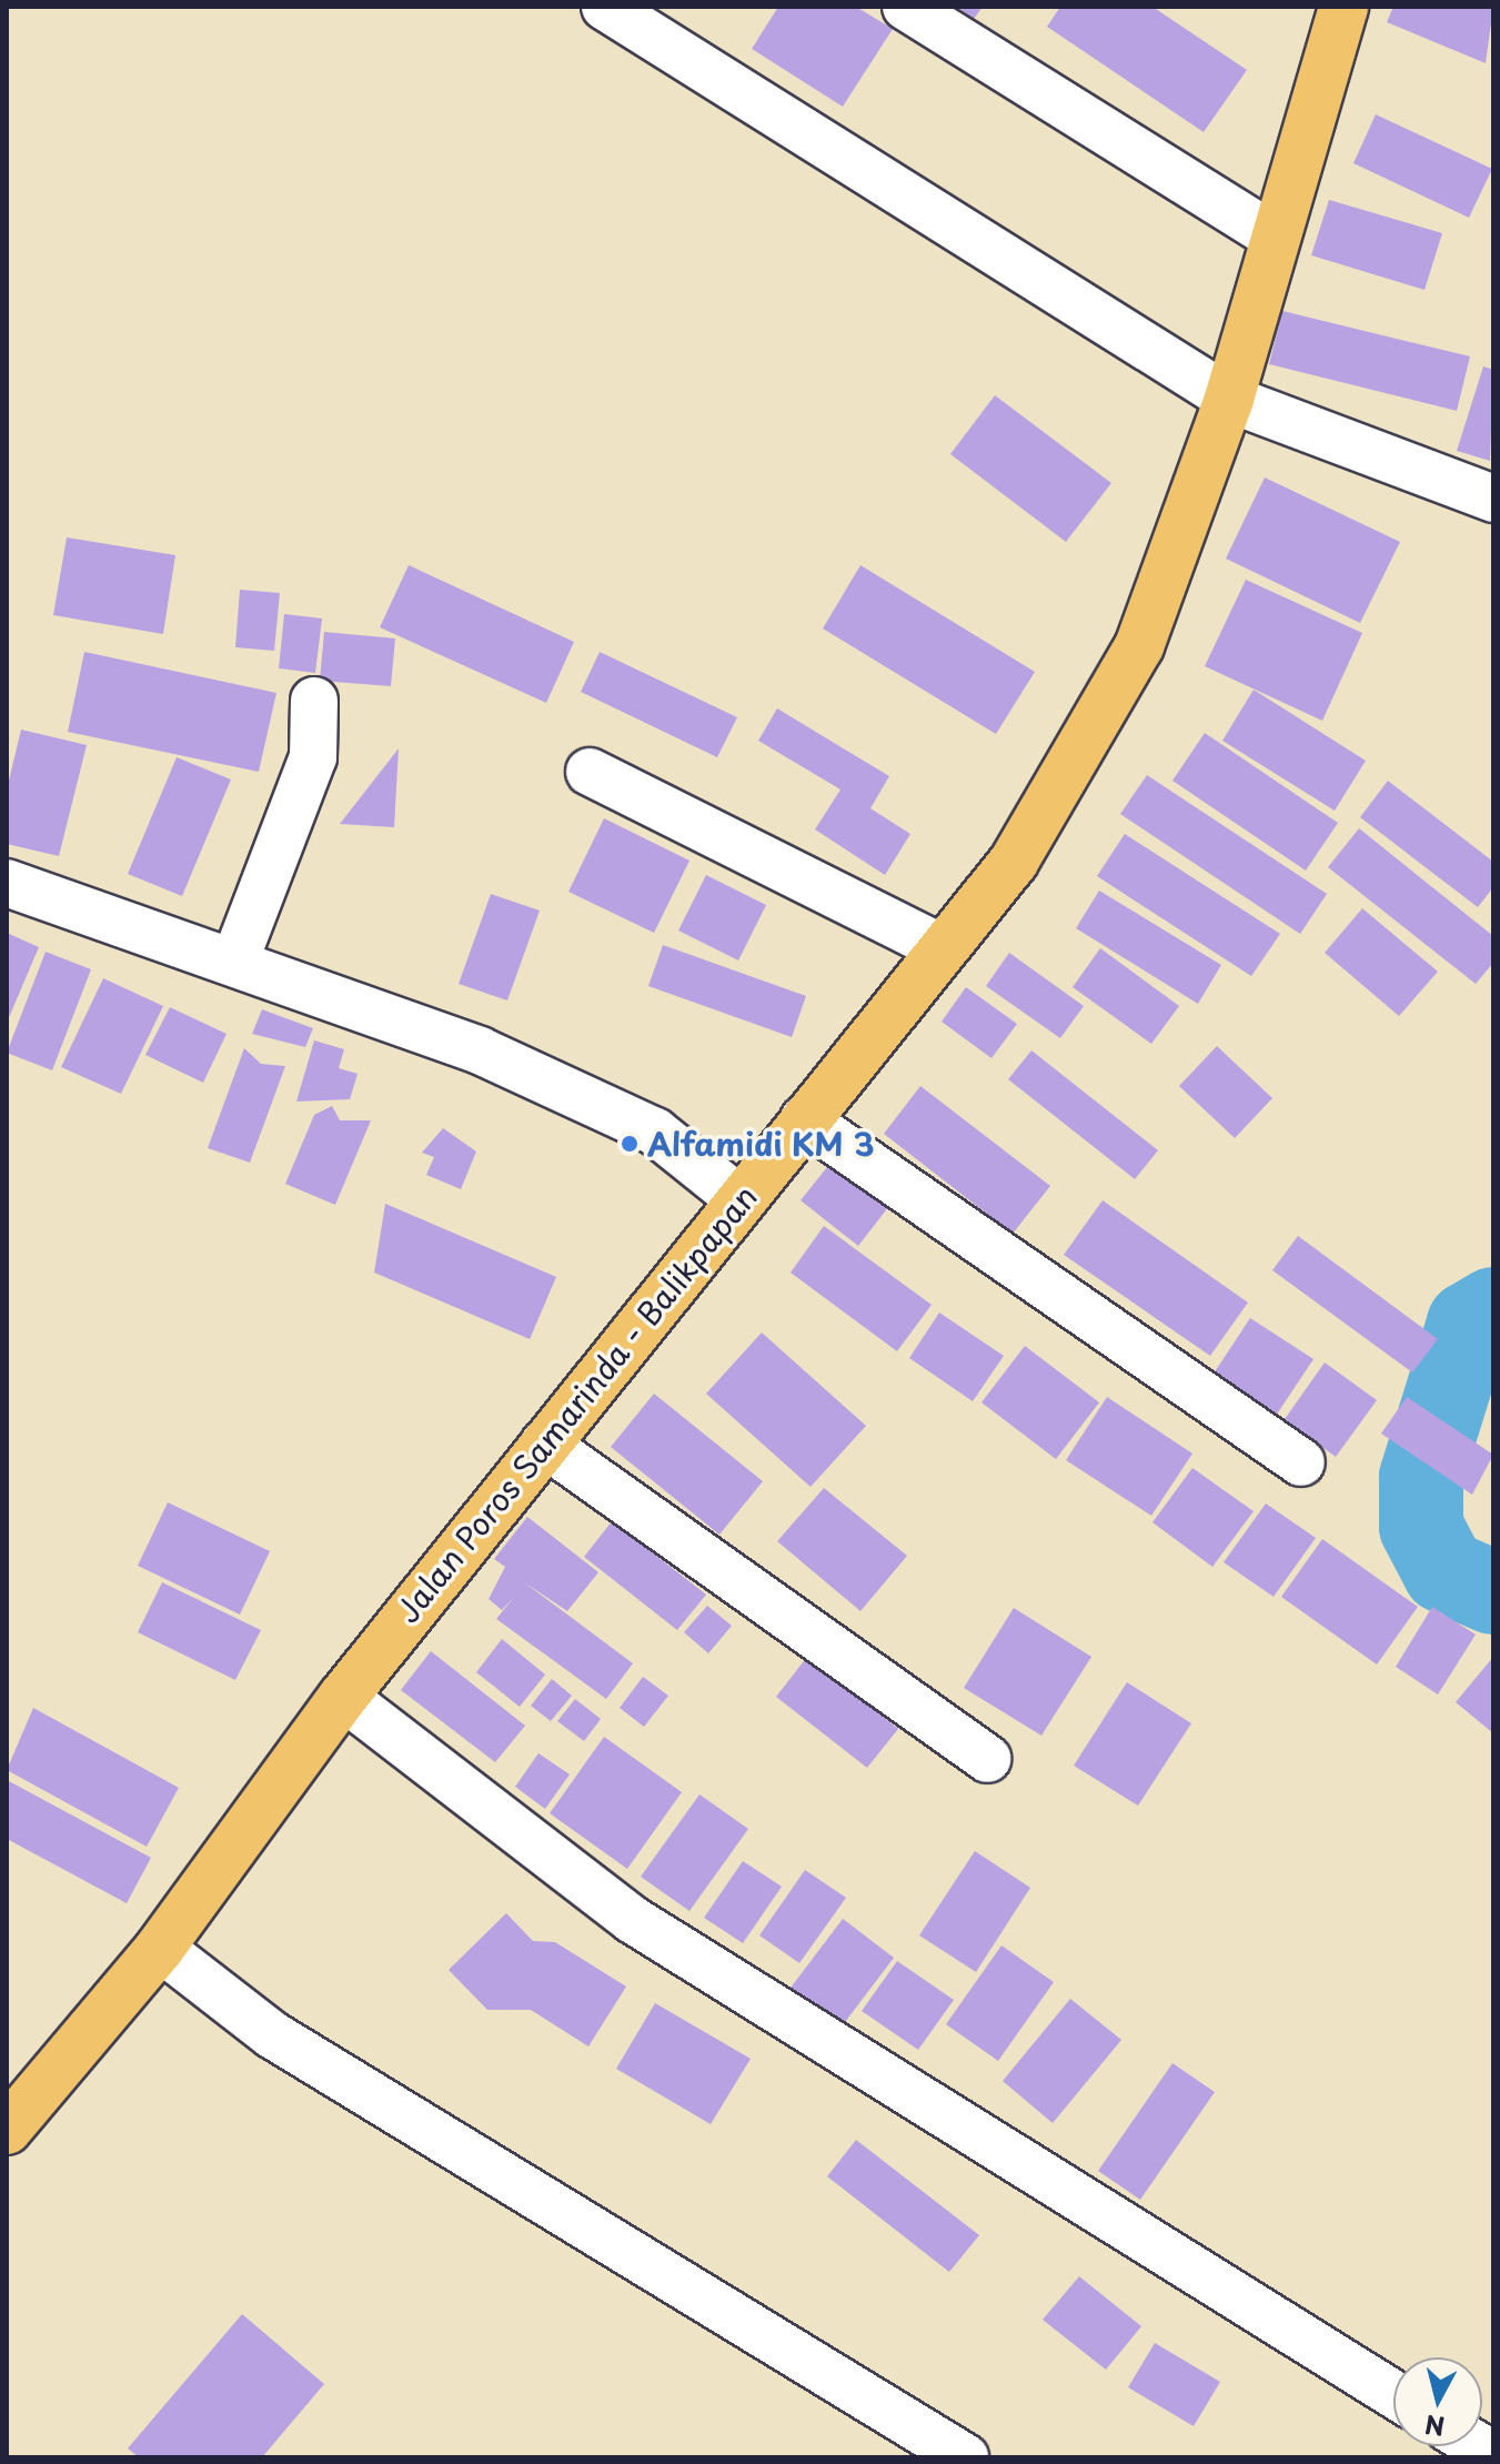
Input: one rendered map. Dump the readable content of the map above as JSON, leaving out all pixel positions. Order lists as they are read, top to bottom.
{
  "streets": {
    "highway": ["Jalan Poros Samarinda - Balikpapan"]
  },
  "places": ["Alfamidi KM 3"],
  "north": "bottom"
}
